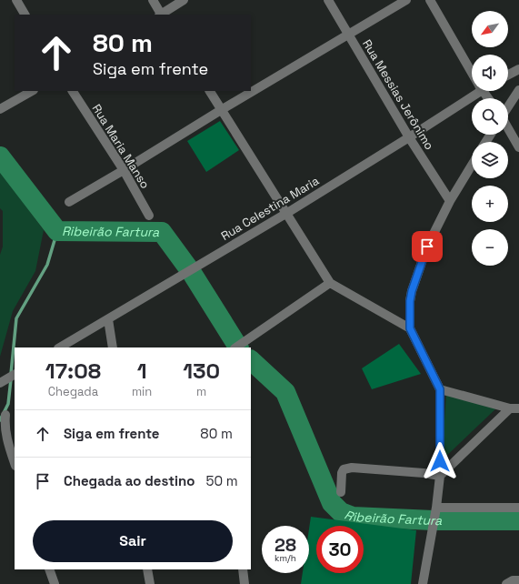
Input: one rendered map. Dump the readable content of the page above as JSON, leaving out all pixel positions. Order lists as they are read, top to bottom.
{
  "streets": {
    "street": ["Rua Messias Jerônimo", "Rua Maria Manso", "Rua Celestina Maria"]
  },
  "crossings": [
    ["Rua Messias Jerônimo", "Rua Celestina Maria"]
  ],
  "water": ["Ribeirão Fartura"],
  "north": "bottom left",
  "page": {
    "map_buttons": ["+", "−"],
    "turn": ["80 m", "Siga em frente"],
    "eta": [
      "17:08",
      "Chegada",
      "1",
      "min",
      "130",
      "m"
    ],
    "list": [
      {
        "name": "Siga em frente",
        "value": "80 m"
      },
      {
        "name": "Chegada ao destino",
        "value": "50 m"
      }
    ],
    "buttons": "Sair",
    "speed": "28 km/h",
    "limit": "30"
  }
}
